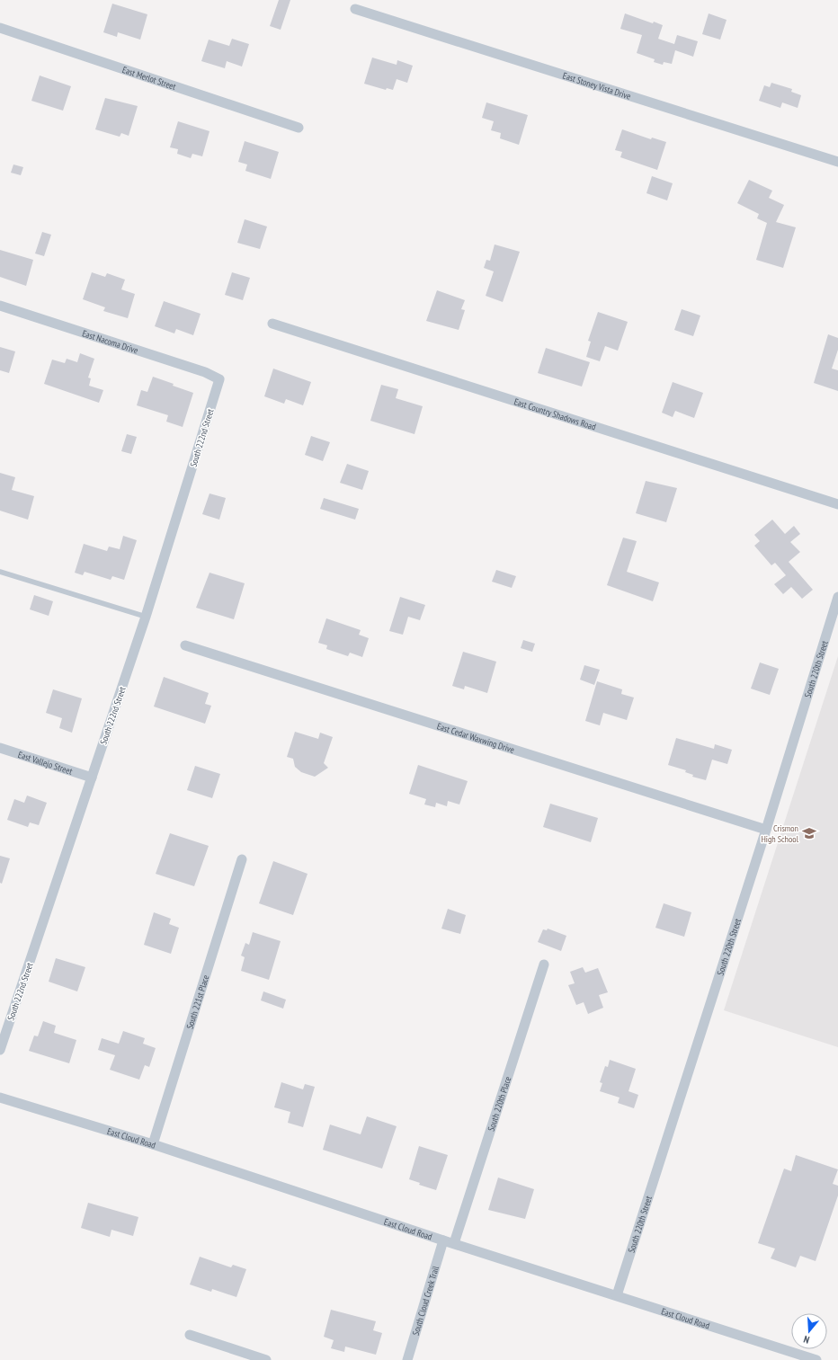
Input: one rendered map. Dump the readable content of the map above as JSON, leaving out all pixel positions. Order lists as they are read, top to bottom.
{
  "streets": {
    "street": [
      "East Merlot Street",
      "East Stoney Vista Drive",
      "East Nacoma Drive",
      "East Country Shadows Road",
      "South 222nd Street",
      "South 220th Street",
      "East Cedar Waxwing Drive",
      "East Vallejo Street",
      "South 221st Place",
      "South 220th Place",
      "East Cloud Road",
      "South Cloud Creek Trail"
    ]
  },
  "crossings": [
    ["East Nacoma Drive", "South 222nd Street"],
    ["South 222nd Street", "East Vallejo Street"],
    ["South 220th Street", "East Cedar Waxwing Drive"],
    ["South 220th Street", "East Cloud Road"],
    ["South 221st Place", "East Cloud Road"],
    ["South 220th Place", "East Cloud Road"],
    ["East Cloud Road", "South Cloud Creek Trail"]
  ],
  "places": {
    "school or university": ["Crismon High School"]
  },
  "north": "bottom"
}
